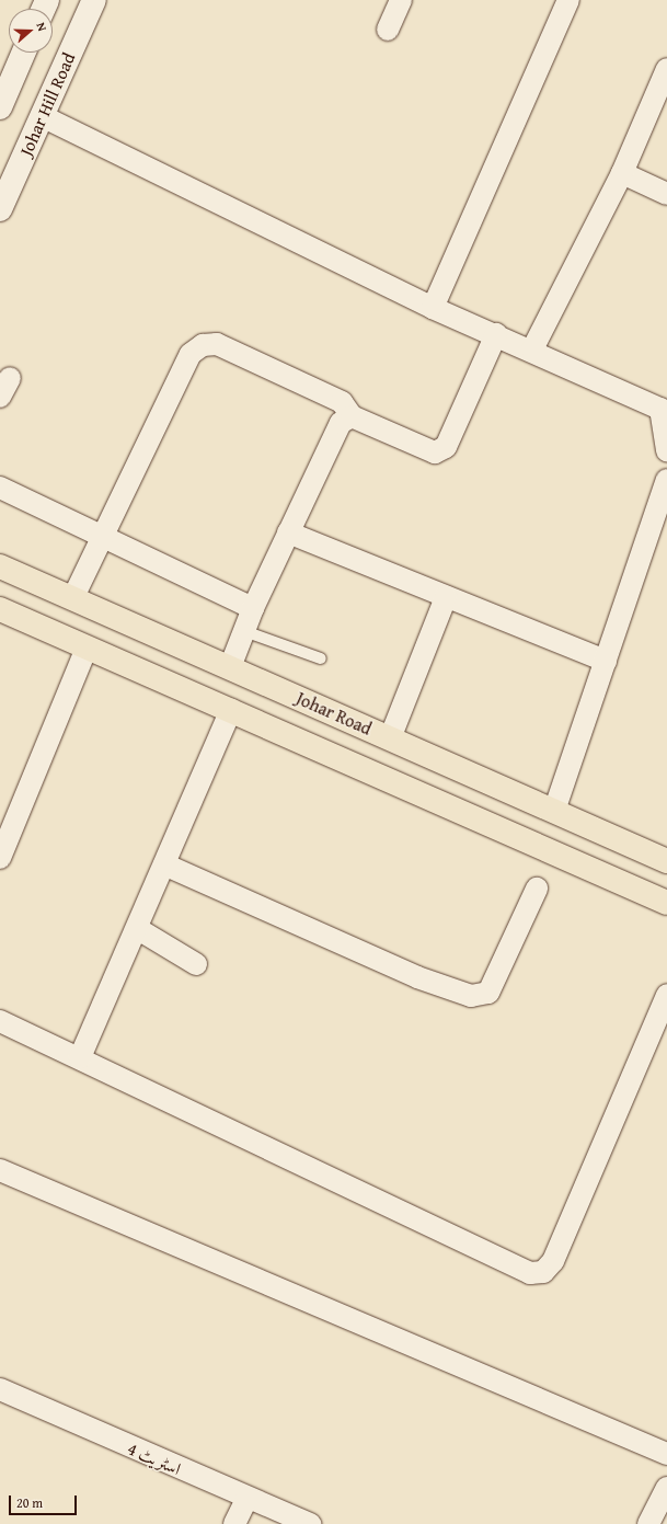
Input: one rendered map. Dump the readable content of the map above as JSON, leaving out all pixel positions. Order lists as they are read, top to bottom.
{
  "streets": {
    "main road": ["Johar Road"],
    "street": ["Johar Hill Road", "اسٹریٹ 4"]
  },
  "scale_bar": "20 m",
  "north": "right"
}
